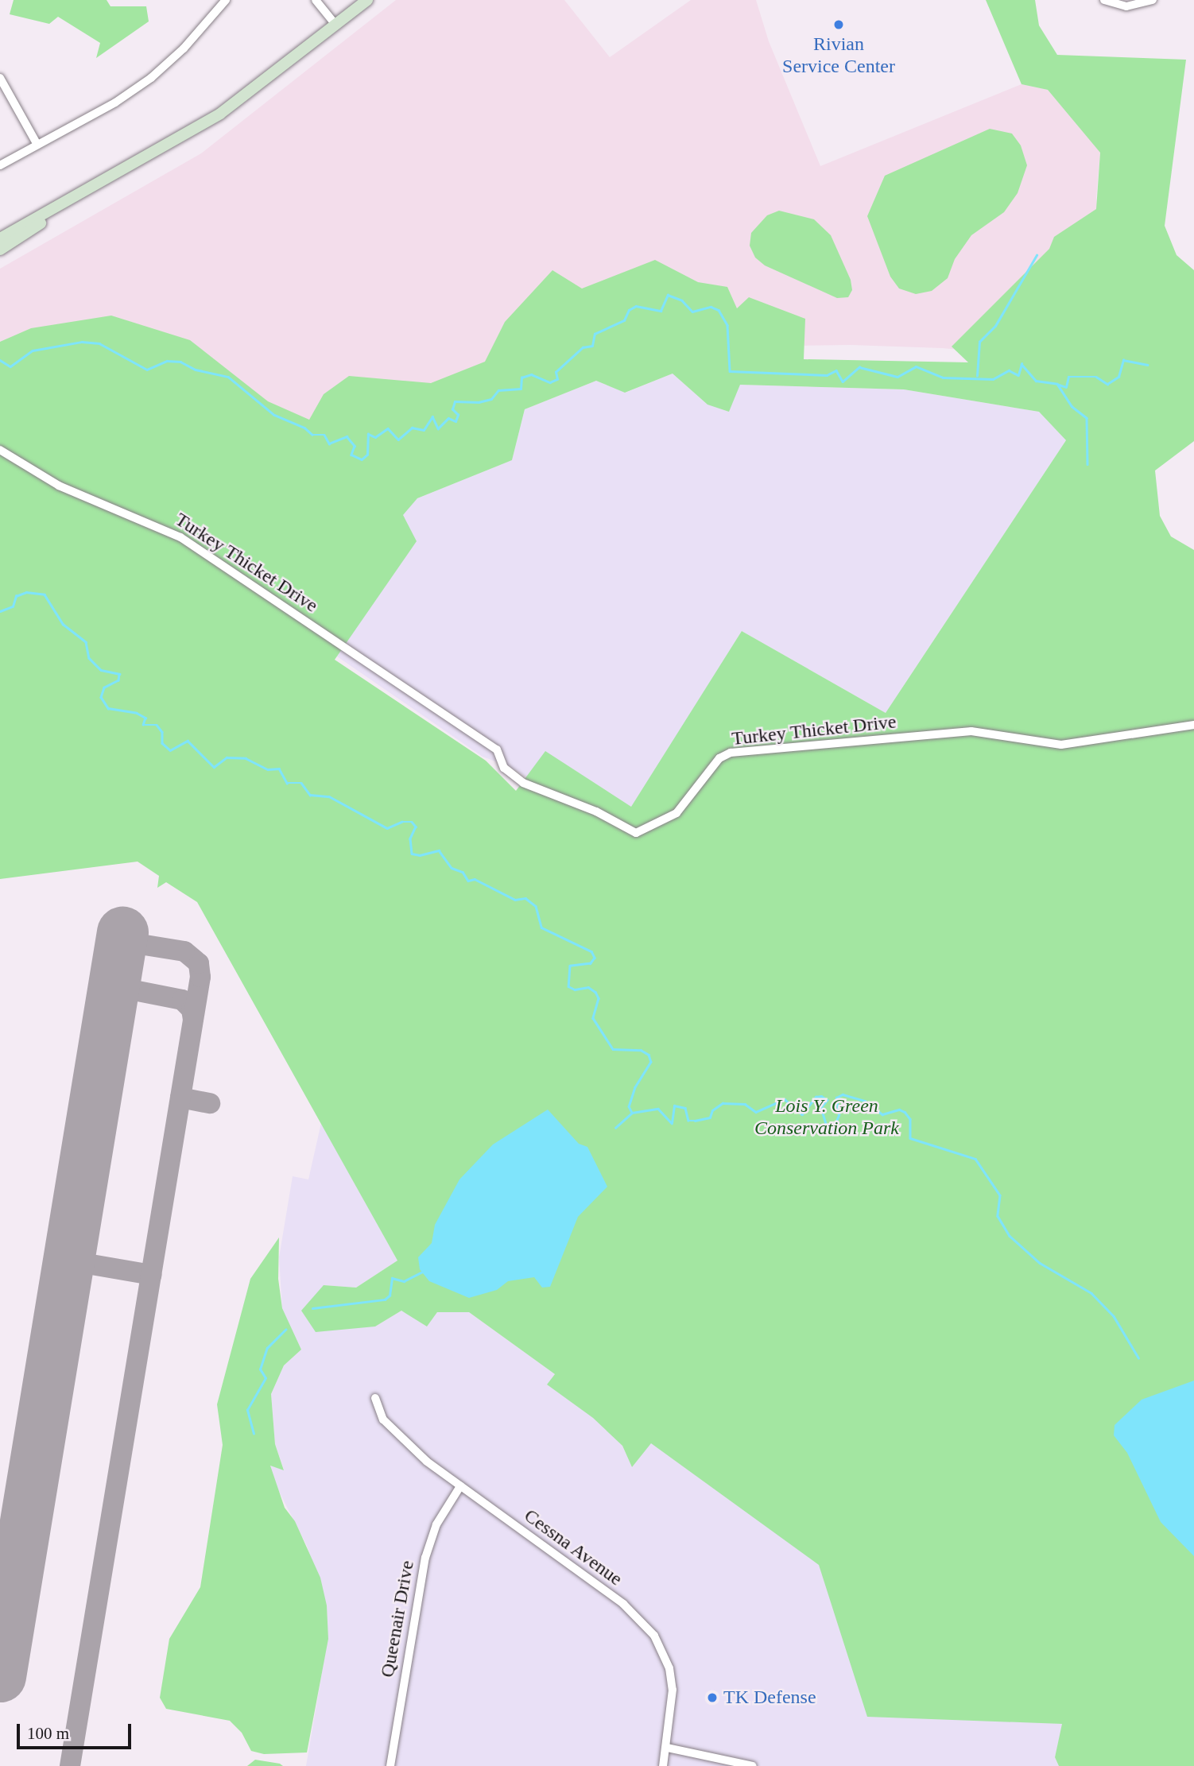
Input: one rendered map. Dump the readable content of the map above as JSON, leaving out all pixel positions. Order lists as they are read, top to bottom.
{
  "streets": {
    "street": ["Turkey Thicket Drive", "Cessna Avenue", "Queenair Drive"]
  },
  "crossings": [
    ["Cessna Avenue", "Queenair Drive"]
  ],
  "parks": ["Lois Y. Green Conservation Park"],
  "places": ["Rivian Service Center", "TK Defense"],
  "scale_bar": "100 m"
}
